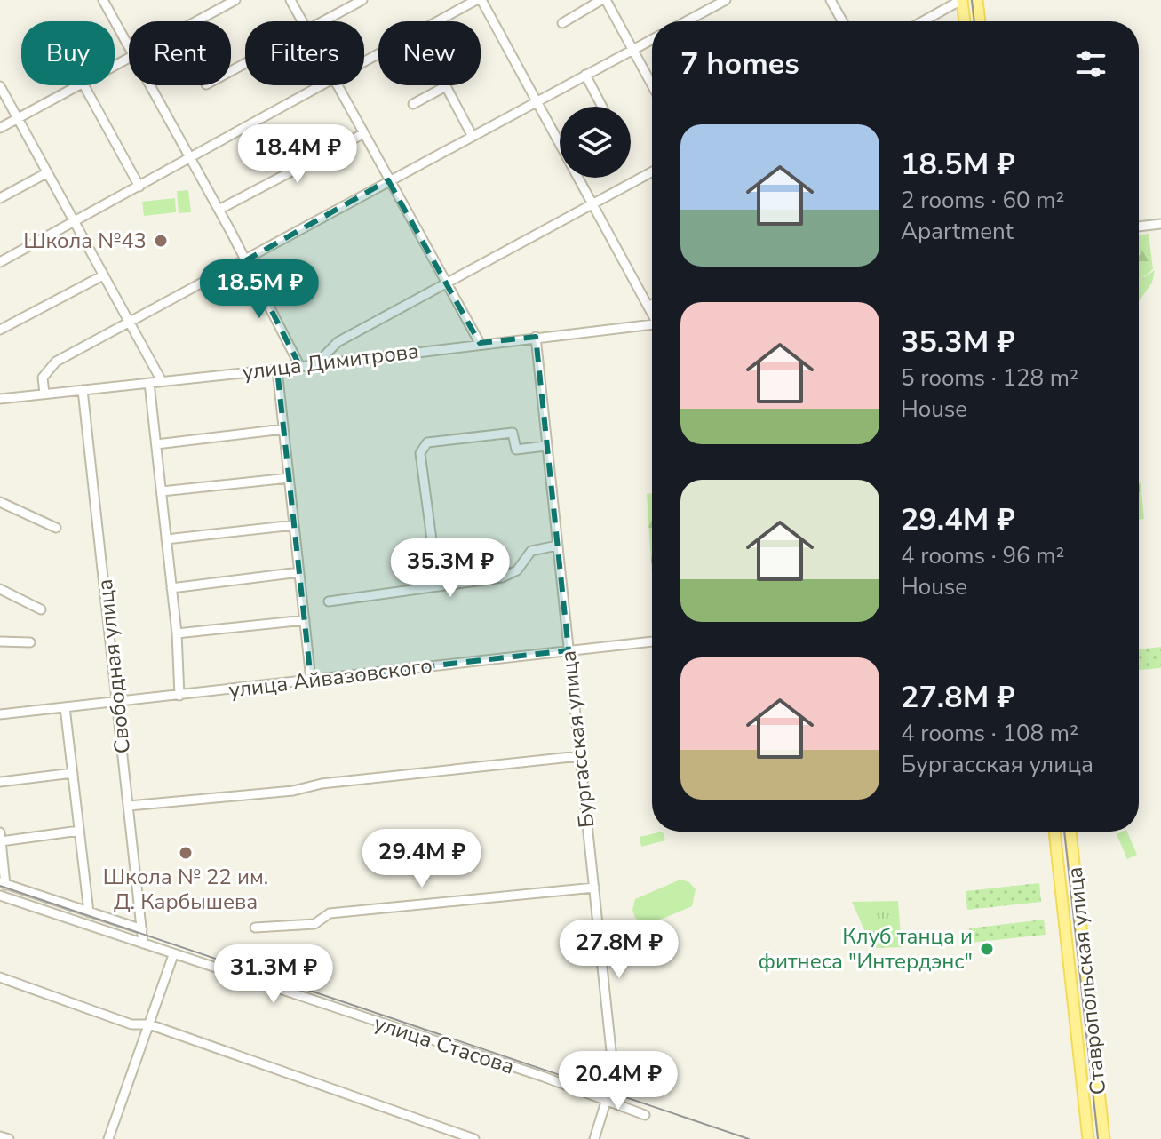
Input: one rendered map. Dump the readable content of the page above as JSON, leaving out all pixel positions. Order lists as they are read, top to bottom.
{
  "streets": {
    "main road": ["Ставропольская улица"],
    "street": [
      "улица Димитрова",
      "Свободная улица",
      "улица Айвазовского",
      "Бургасская улица",
      "улица Стасова"
    ]
  },
  "crossings": [
    ["улица Димитрова", "Свободная улица"],
    ["улица Димитрова", "Бургасская улица"],
    ["Свободная улица", "улица Айвазовского"],
    ["Свободная улица", "улица Стасова"],
    ["улица Айвазовского", "Бургасская улица"],
    ["Бургасская улица", "улица Стасова"]
  ],
  "places": ["Школа №43", "Школа № 22 им. Д. Карбышева", "Клуб танца и фитнеса \"Интердэнс\""],
  "page": {
    "chip": [
      "Buy",
      "Rent",
      "Filters",
      "New"
    ],
    "heading": "7 homes",
    "list": [
      {
        "name": "18.5M ₽",
        "note": "2 rooms · 60 m² · Apartment"
      },
      {
        "name": "35.3M ₽",
        "note": "5 rooms · 128 m² · House"
      },
      {
        "name": "29.4M ₽",
        "note": "4 rooms · 96 m² · House"
      },
      {
        "name": "27.8M ₽",
        "note": "4 rooms · 108 m² · Бургасская улица"
      }
    ],
    "price": [
      "18.4M ₽",
      "18.5M ₽",
      "35.3M ₽",
      "29.4M ₽",
      "27.8M ₽",
      "31.3M ₽",
      "20.4M ₽"
    ]
  }
}
